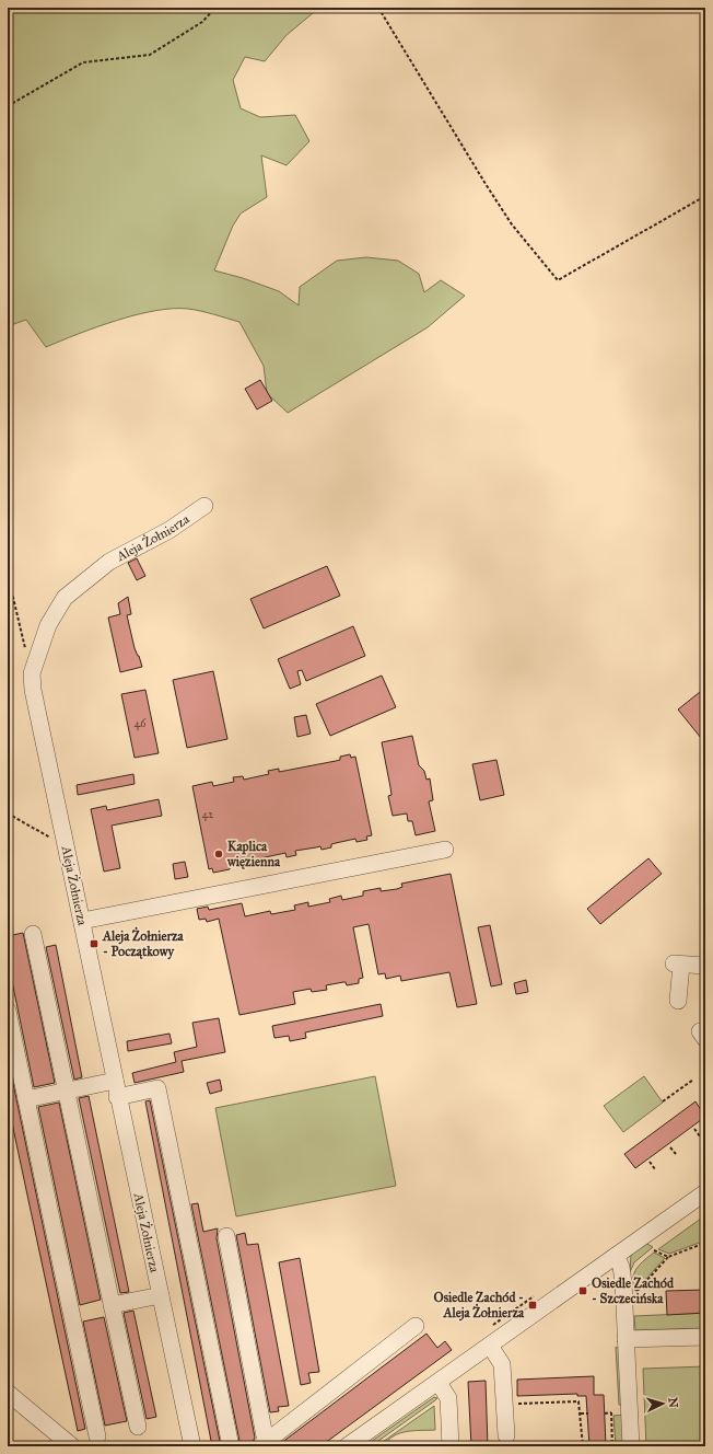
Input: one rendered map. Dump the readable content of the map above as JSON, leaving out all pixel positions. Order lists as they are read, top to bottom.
{
  "streets": {
    "street": ["Aleja Żołnierza"]
  },
  "places": {
    "other": ["Kaplica więzienna"],
    "transit": ["Aleja Żołnierza - Początkowy", "Osiedle Zachód - Szczecińska", "Osiedle Zachód - Aleja Żołnierza"]
  },
  "house_numbers": ["46", "42"],
  "north": "right"
}
